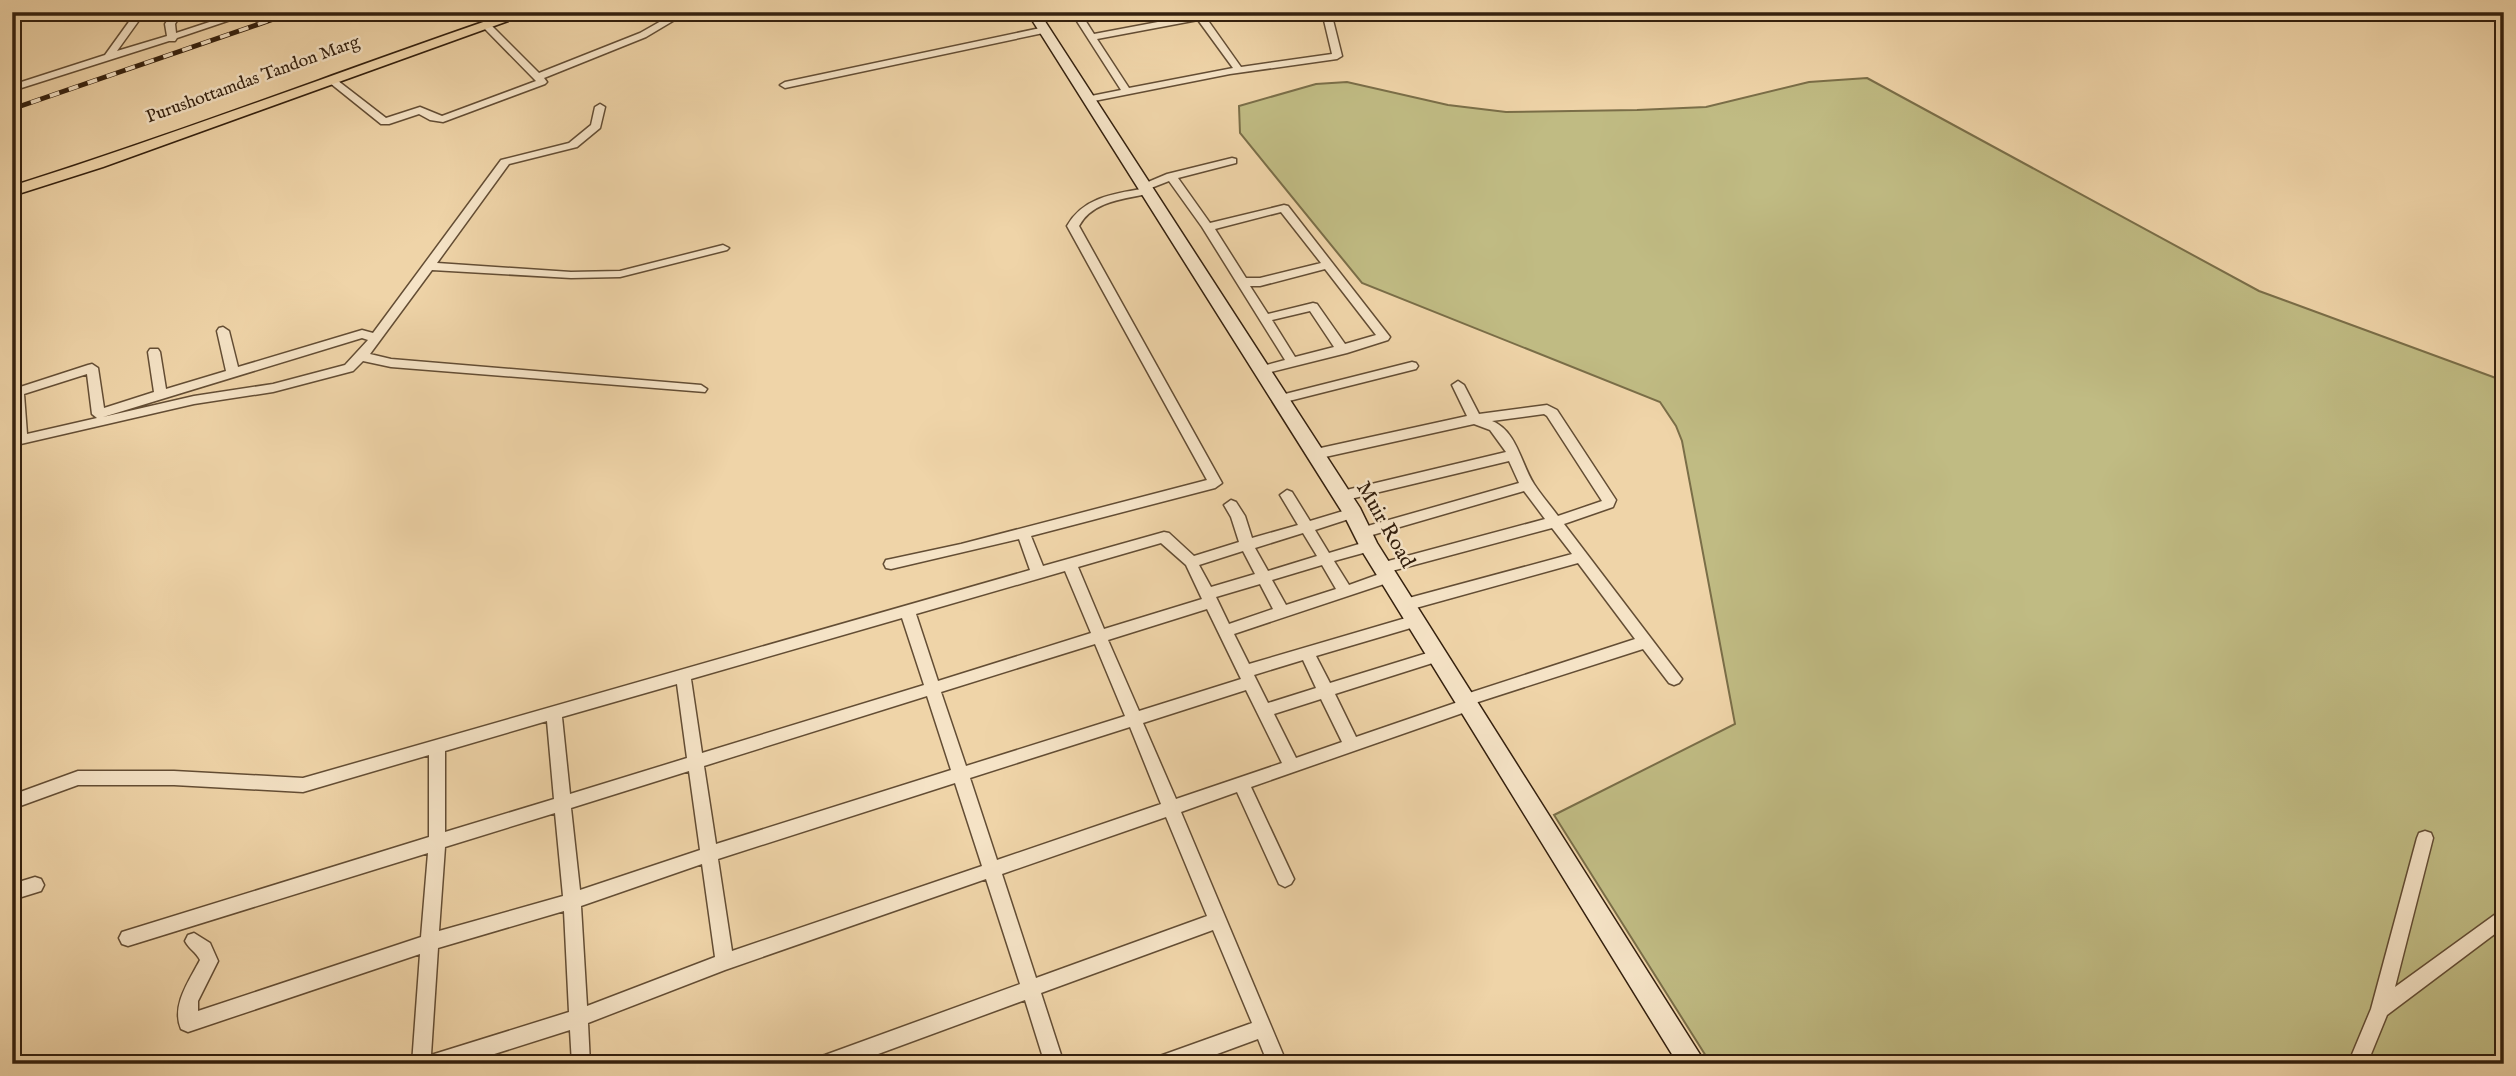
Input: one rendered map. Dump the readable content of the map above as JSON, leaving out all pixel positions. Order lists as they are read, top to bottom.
{
  "streets": {
    "main road": ["Purushottamdas Tandon Marg", "Muir Road"]
  }
}
